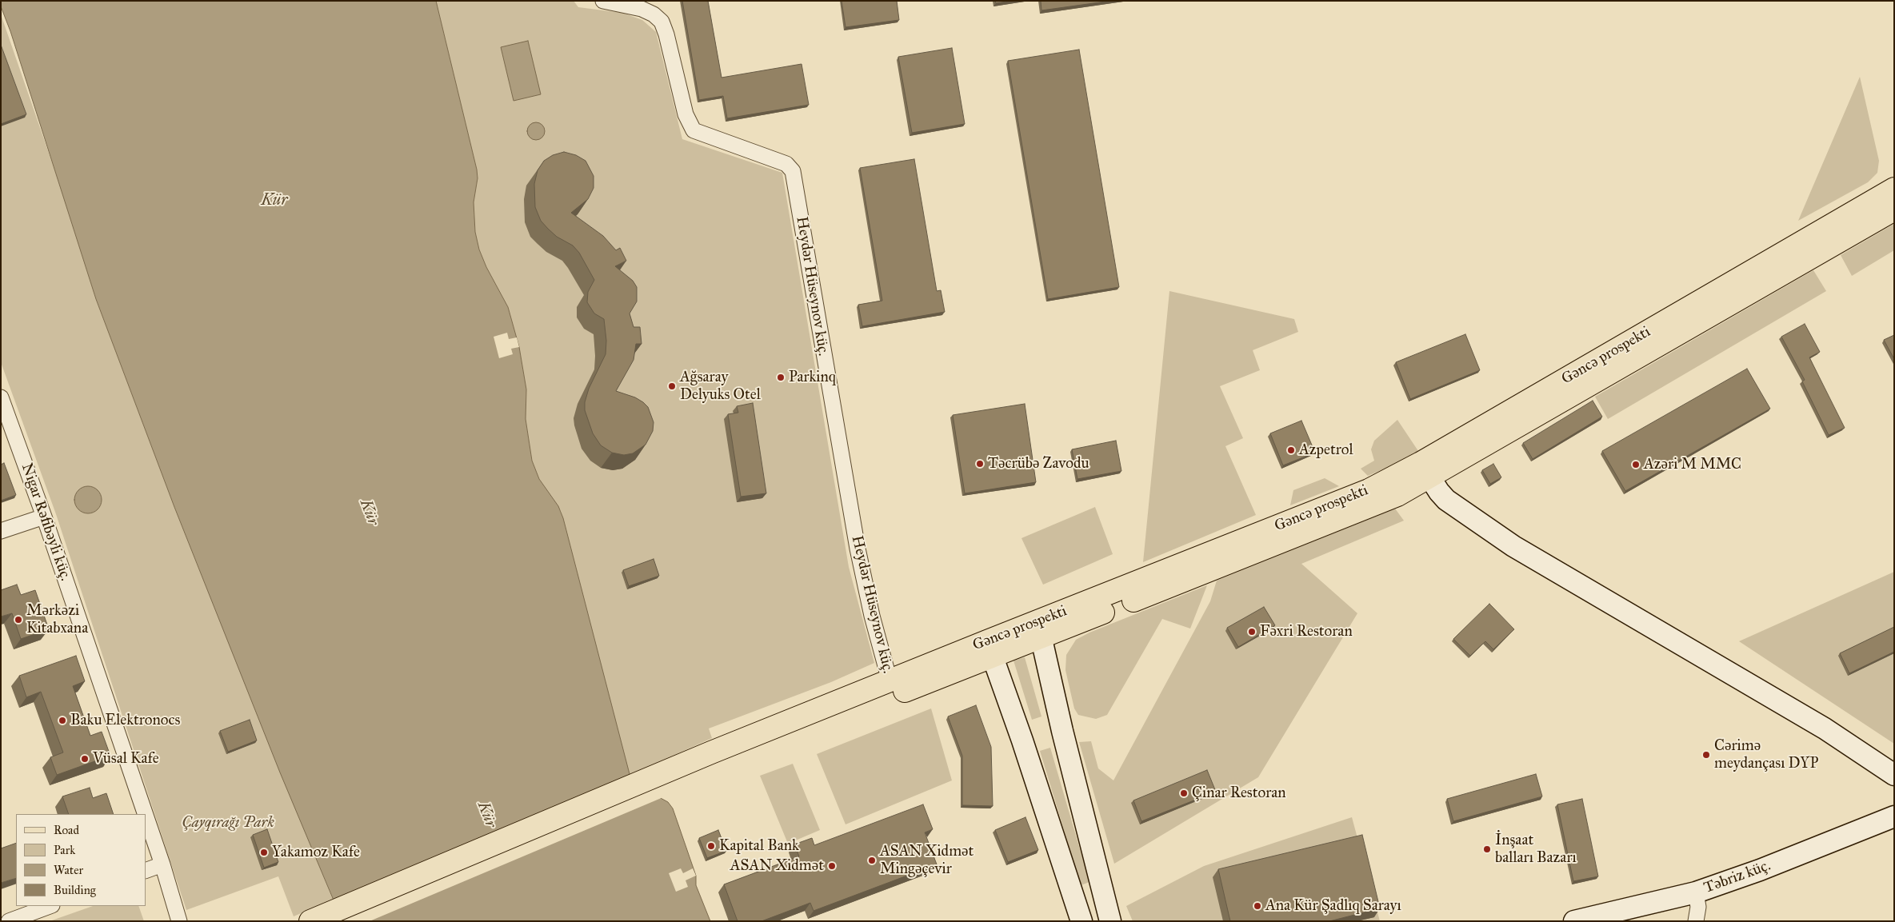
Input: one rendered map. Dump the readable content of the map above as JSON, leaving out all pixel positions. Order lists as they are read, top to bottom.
{
  "streets": {
    "main road": ["Gəncə prospekti", "Təbriz küç."],
    "street": ["Heydər Hüseynov küç.", "Nigar Rəfibəyli küç."]
  },
  "crossings": [
    ["Heydər Hüseynov küç.", "Gəncə prospekti"]
  ],
  "water": ["Kür"],
  "parks": ["Çayqırağı Park"],
  "places": [
    "Parkinq",
    "Ağsaray Delyuks Otel",
    "Azpetrol",
    "Təcrübə Zavodu",
    "Azəri M MMC",
    "Mərkəzi Kitabxana",
    "Fəxri Restoran",
    "Baku Elektronocs",
    "Cərimə meydançası DYP",
    "Vüsal Kafe",
    "Çinar Restoran",
    "Kapital Bank",
    "İnşaat balları Bazarı",
    "Yakamoz Kafe",
    "ASAN Xidmət Mingəçevir",
    "ASAN Xidmət",
    "Ana Kür Şadlıq Sarayı"
  ],
  "legend": [
    "Road",
    "Park",
    "Water",
    "Building"
  ]
}
